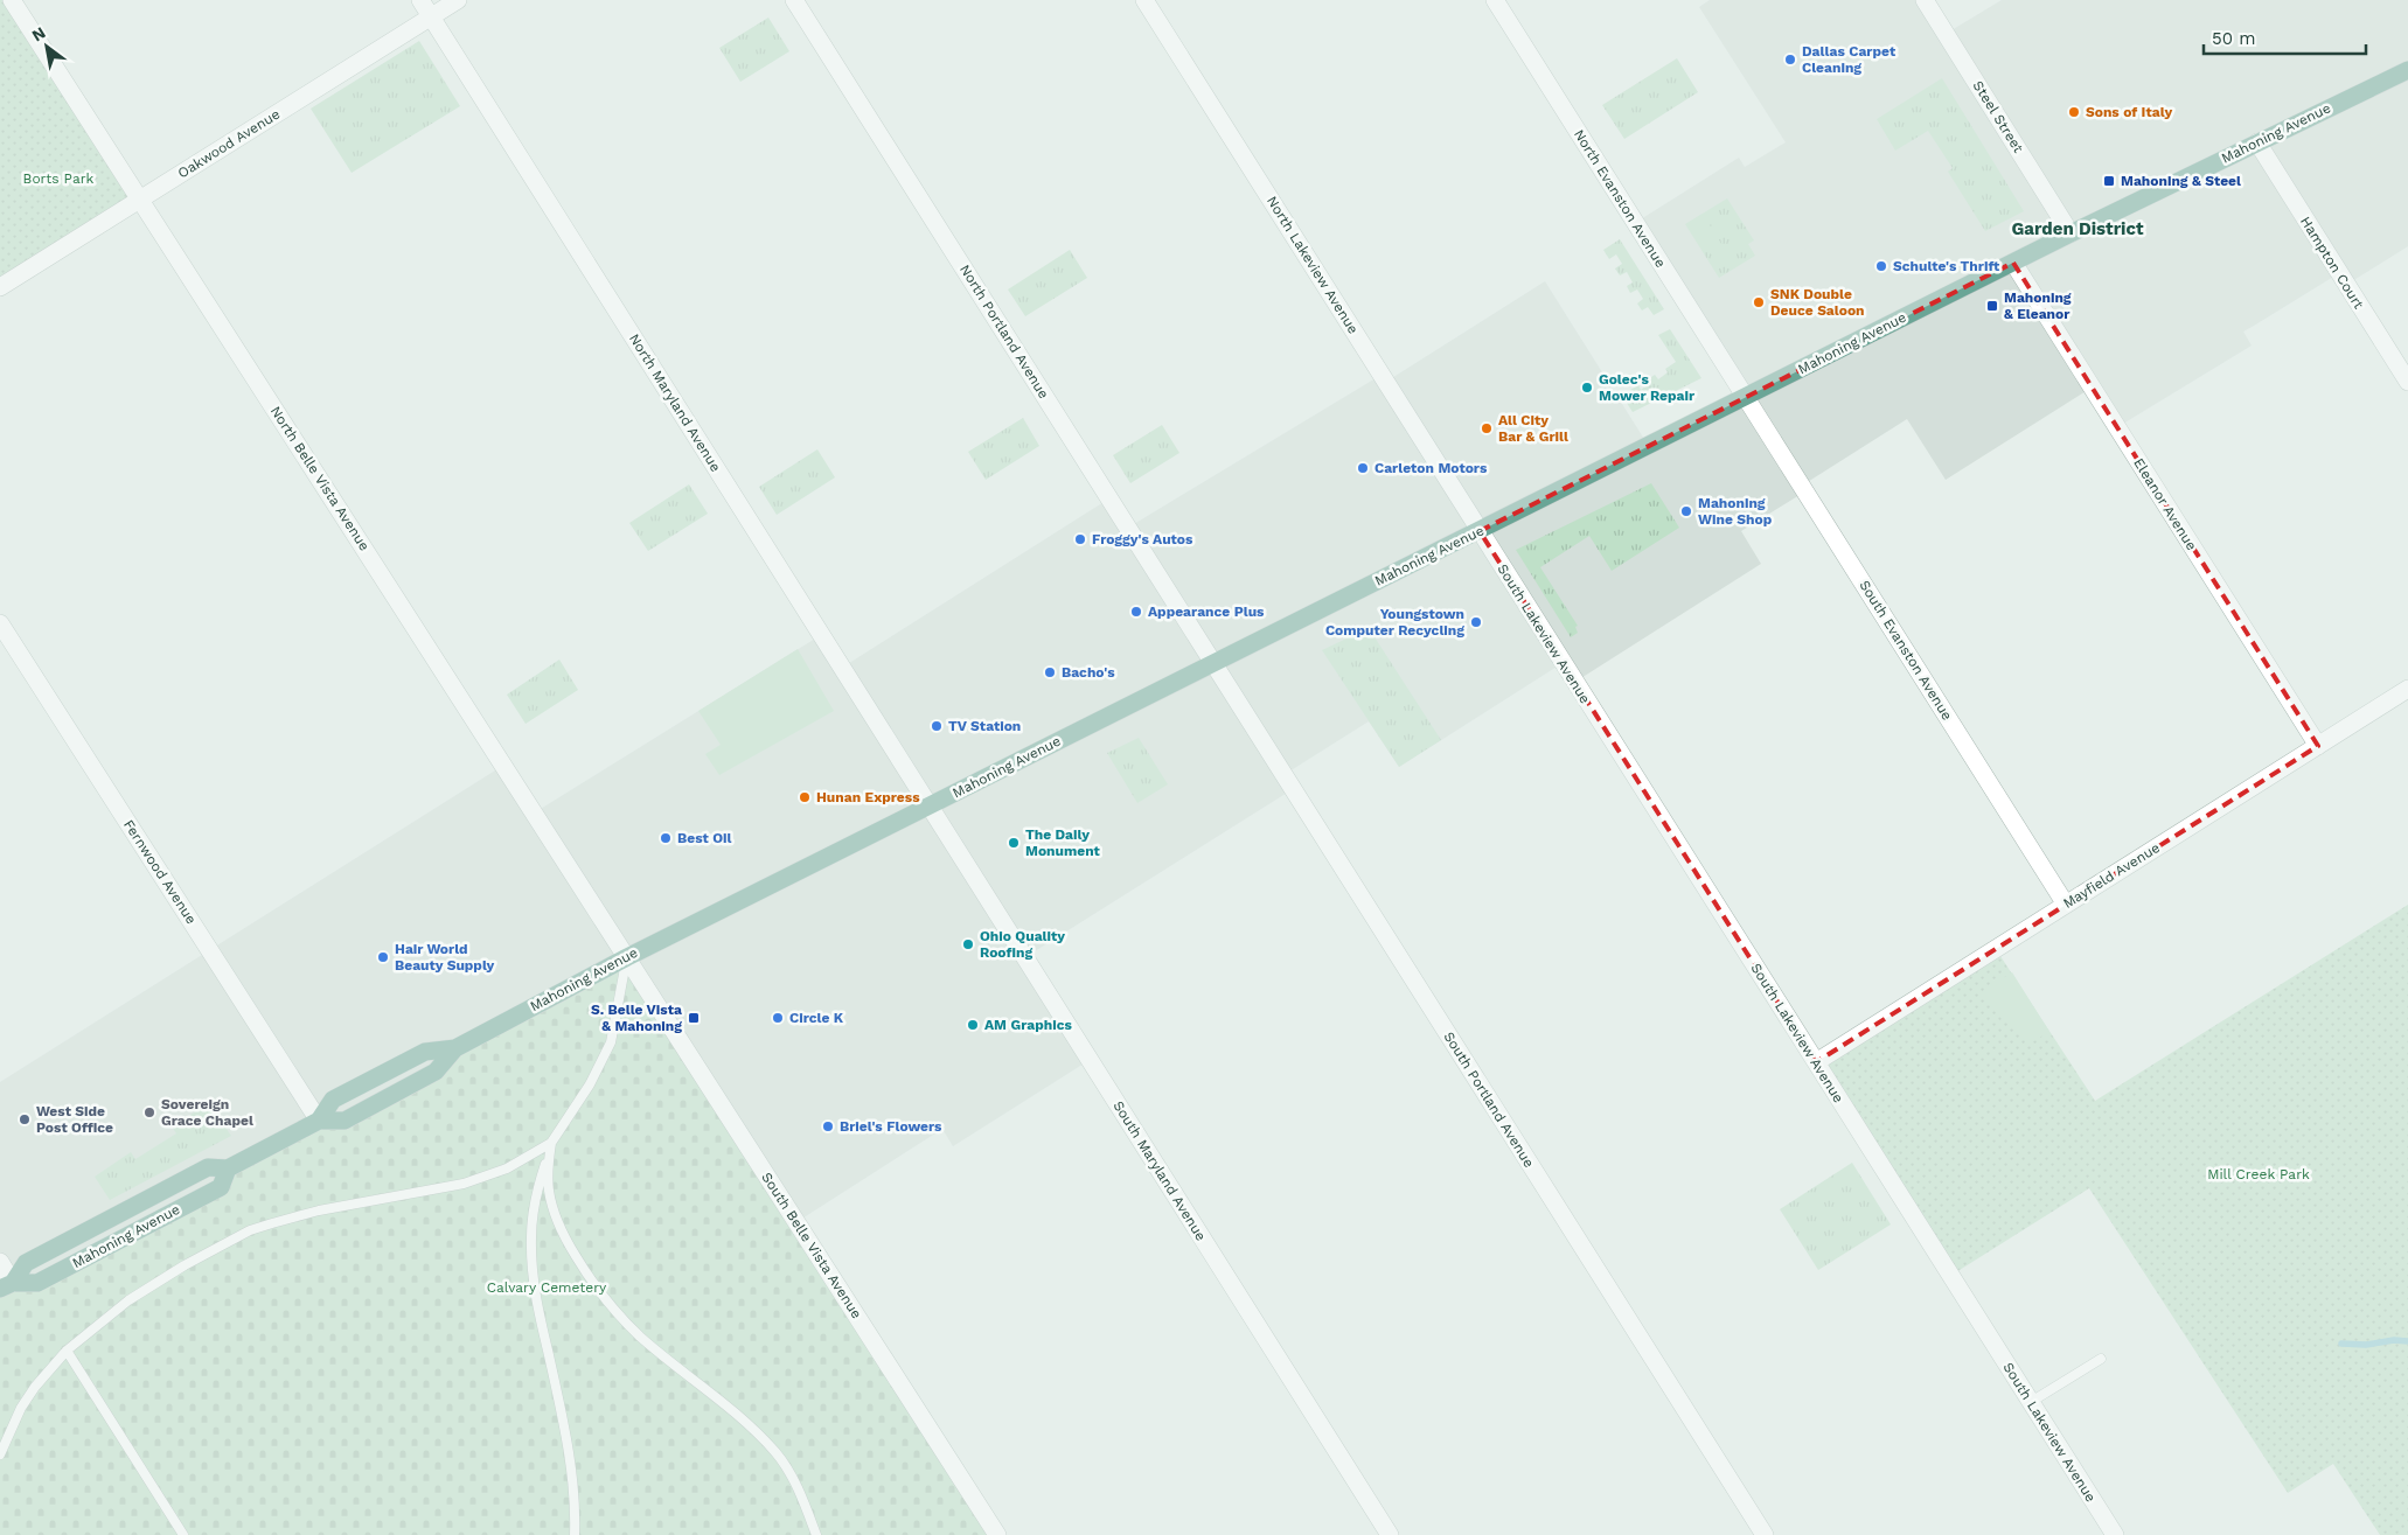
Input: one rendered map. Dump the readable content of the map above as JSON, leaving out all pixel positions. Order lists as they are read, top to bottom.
{
  "streets": {
    "main road": ["Mahoning Avenue"],
    "street": [
      "Steel Street",
      "Oakwood Avenue",
      "North Evanston Avenue",
      "Hampton Court",
      "North Lakeview Avenue",
      "North Portland Avenue",
      "North Maryland Avenue",
      "North Belle Vista Avenue",
      "Eleanor Avenue",
      "South Lakeview Avenue",
      "South Evanston Avenue",
      "Fernwood Avenue",
      "Mayfield Avenue",
      "South Portland Avenue",
      "South Maryland Avenue",
      "South Belle Vista Avenue"
    ]
  },
  "crossings": [
    ["Steel Street", "Mahoning Avenue"],
    ["Mahoning Avenue", "North Evanston Avenue"],
    ["Mahoning Avenue", "Hampton Court"],
    ["Mahoning Avenue", "North Lakeview Avenue"],
    ["Mahoning Avenue", "North Portland Avenue"],
    ["Mahoning Avenue", "North Maryland Avenue"],
    ["Mahoning Avenue", "North Belle Vista Avenue"],
    ["Mahoning Avenue", "Eleanor Avenue"],
    ["Mahoning Avenue", "South Lakeview Avenue"],
    ["Mahoning Avenue", "South Evanston Avenue"],
    ["Mahoning Avenue", "Fernwood Avenue"],
    ["Mahoning Avenue", "South Portland Avenue"],
    ["Mahoning Avenue", "South Maryland Avenue"],
    ["Mahoning Avenue", "South Belle Vista Avenue"],
    ["Oakwood Avenue", "North Maryland Avenue"],
    ["Oakwood Avenue", "North Belle Vista Avenue"],
    ["North Evanston Avenue", "South Evanston Avenue"],
    ["North Lakeview Avenue", "South Lakeview Avenue"],
    ["North Portland Avenue", "South Portland Avenue"],
    ["North Maryland Avenue", "South Maryland Avenue"],
    ["North Belle Vista Avenue", "South Belle Vista Avenue"],
    ["Eleanor Avenue", "Mayfield Avenue"],
    ["South Lakeview Avenue", "Mayfield Avenue"],
    ["South Evanston Avenue", "Mayfield Avenue"]
  ],
  "districts": ["Garden District"],
  "parks": ["Borts Park", "Mill Creek Park", "Calvary Cemetery"],
  "places": {
    "other": [
      "Dallas Carpet Cleaning",
      "Sons of Italy",
      "Schulte's Thrift",
      "SNK Double Deuce Saloon",
      "Golec's Mower Repair",
      "All City Bar & Grill",
      "Carleton Motors",
      "Mahoning Wine Shop",
      "Froggy's Autos",
      "Appearance Plus",
      "Youngstown Computer Recycling",
      "Bacho's",
      "TV Station",
      "Hunan Express",
      "Best Oil",
      "The Daily Monument",
      "Ohio Quality Roofing",
      "Hair World Beauty Supply",
      "Circle K",
      "AM Graphics",
      "Sovereign Grace Chapel",
      "West Side Post Office",
      "Briel's Flowers"
    ],
    "transit": ["Mahoning & Steel", "Mahoning & Eleanor", "S. Belle Vista & Mahoning"]
  },
  "scale_bar": "50 m",
  "north": "top left"
}
